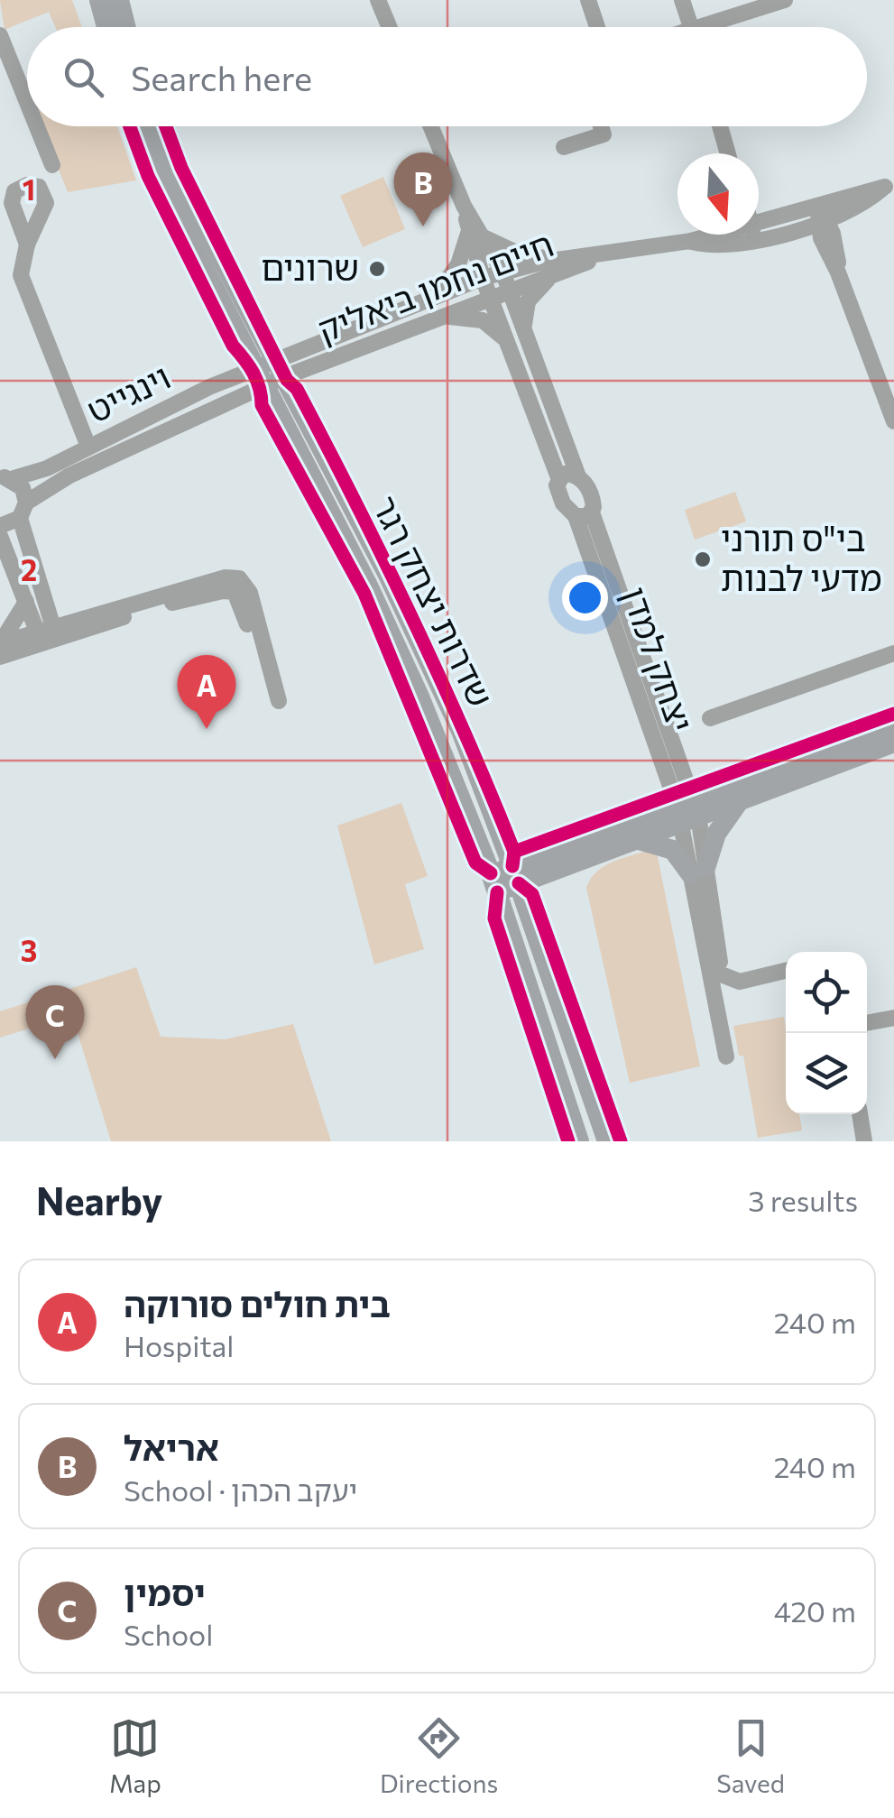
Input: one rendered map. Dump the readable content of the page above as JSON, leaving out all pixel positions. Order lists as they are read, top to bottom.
{
  "streets": {
    "main road": ["שדרות יצחק רגר"],
    "street": ["חיים נחמן ביאליק", "וינגייט", "יצחק למדן"]
  },
  "crossings": [
    ["חיים נחמן ביאליק", "וינגייט"],
    ["חיים נחמן ביאליק", "שדרות יצחק רגר"],
    ["וינגייט", "שדרות יצחק רגר"]
  ],
  "places": ["שרונים", "בי\"ס תורני מדעי לבנות"],
  "north": "bottom",
  "page": {
    "search": "Search here",
    "pins": ["B", "A", "C"],
    "heading": ["Nearby", "3 results"],
    "list": [
      {
        "mark": "A",
        "name": "בית חולים סורוקה",
        "note": "Hospital",
        "value": "240 m"
      },
      {
        "mark": "B",
        "name": "אריאל",
        "note": "School · יעקב הכהן",
        "value": "240 m"
      },
      {
        "mark": "C",
        "name": "יסמין",
        "note": "School",
        "value": "420 m"
      }
    ],
    "nav": ["Map", "Directions", "Saved"]
  },
  "grid": {
    "rows": ["1", "2", "3"]
  }
}
